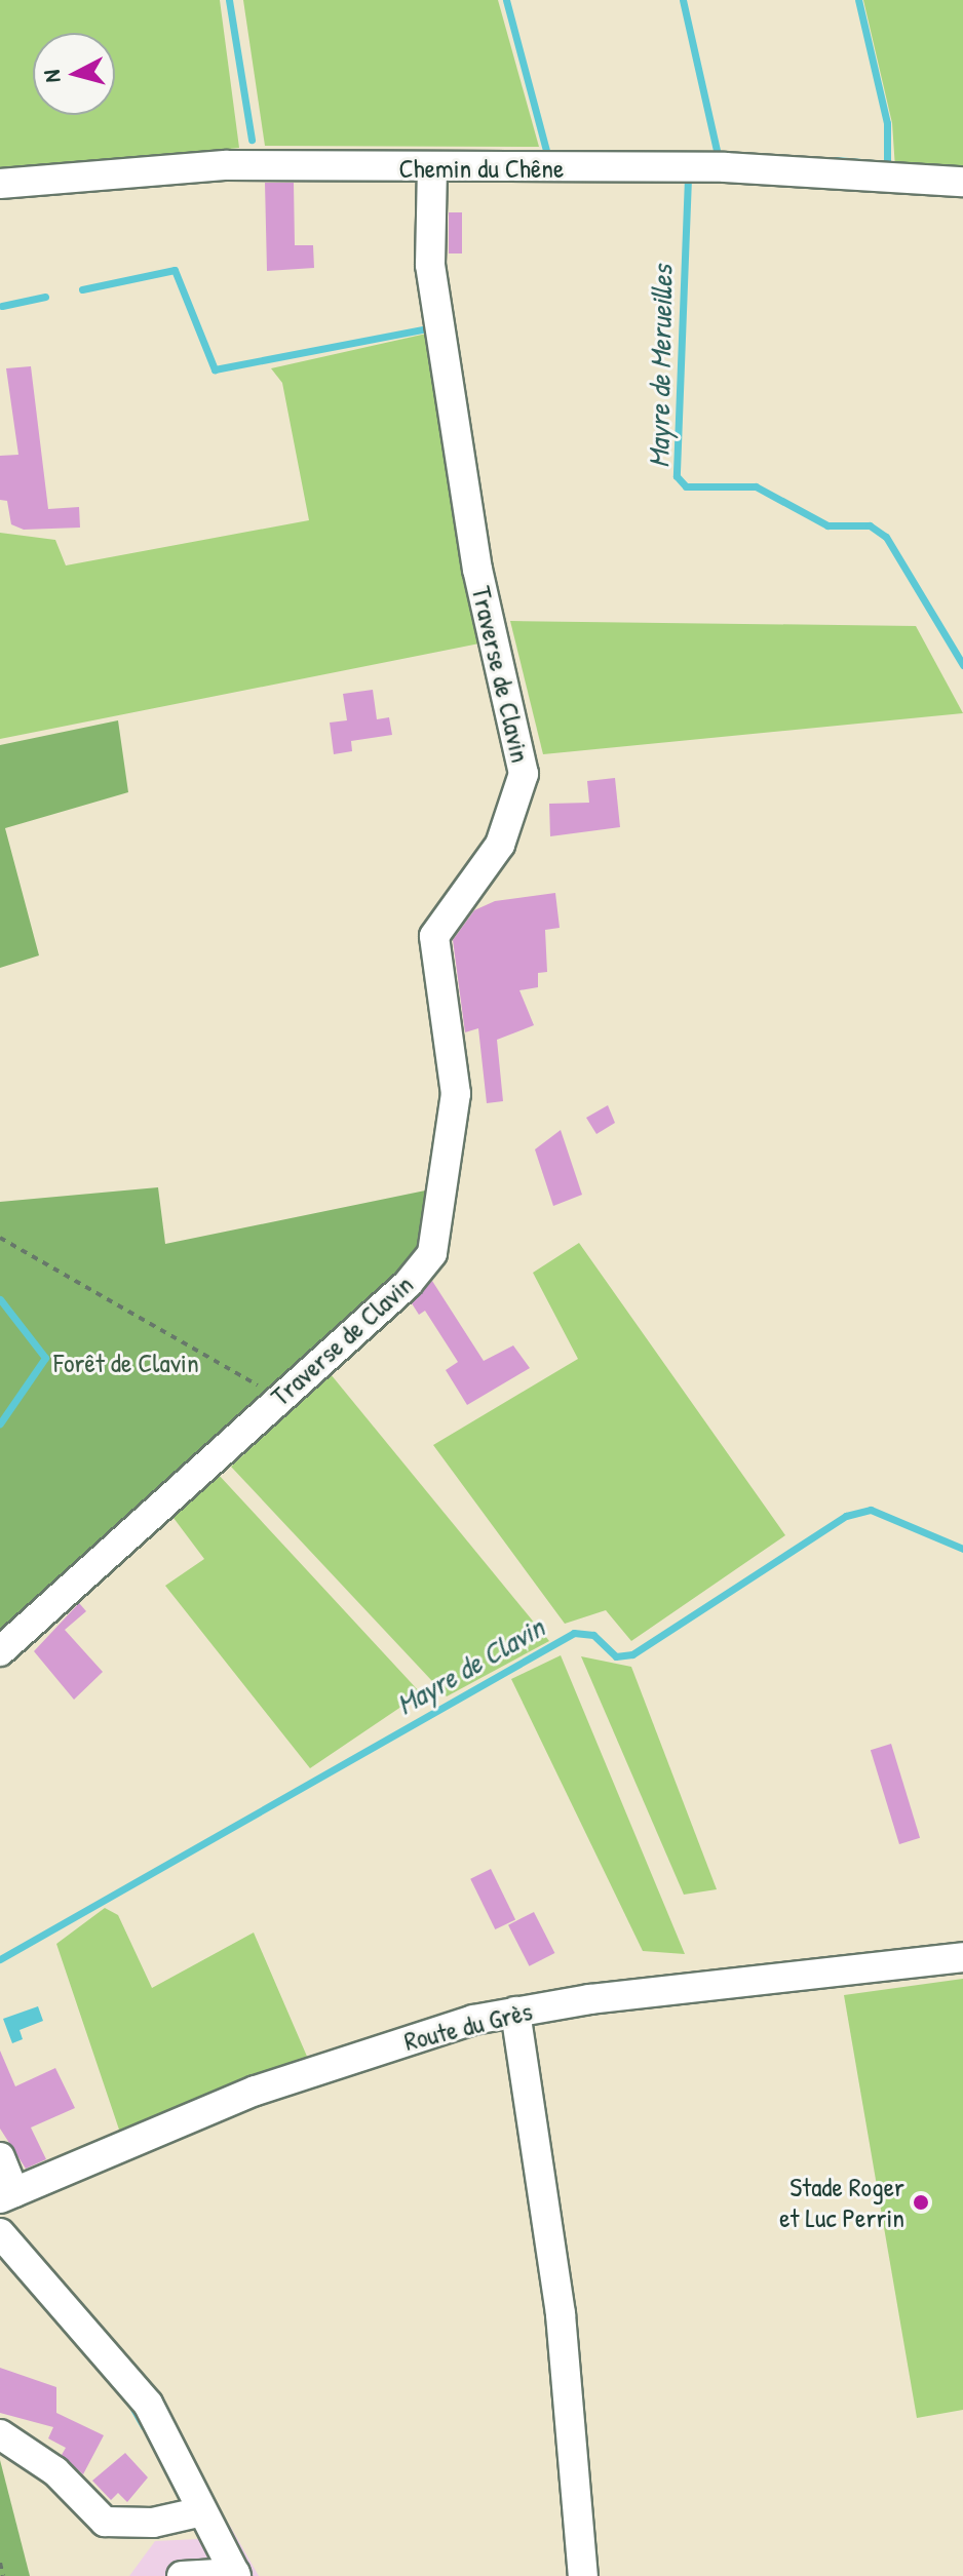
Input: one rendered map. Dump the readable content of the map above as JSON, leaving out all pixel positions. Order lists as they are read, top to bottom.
{
  "streets": {
    "street": ["Chemin du Chêne", "Traverse de Clavin", "Route du Grès"]
  },
  "crossings": [
    ["Chemin du Chêne", "Traverse de Clavin"]
  ],
  "water": ["Mayre de Merueilles", "Mayre de Clavin"],
  "parks": ["Forêt de Clavin"],
  "places": ["Stade Roger et Luc Perrin"],
  "north": "left"
}
